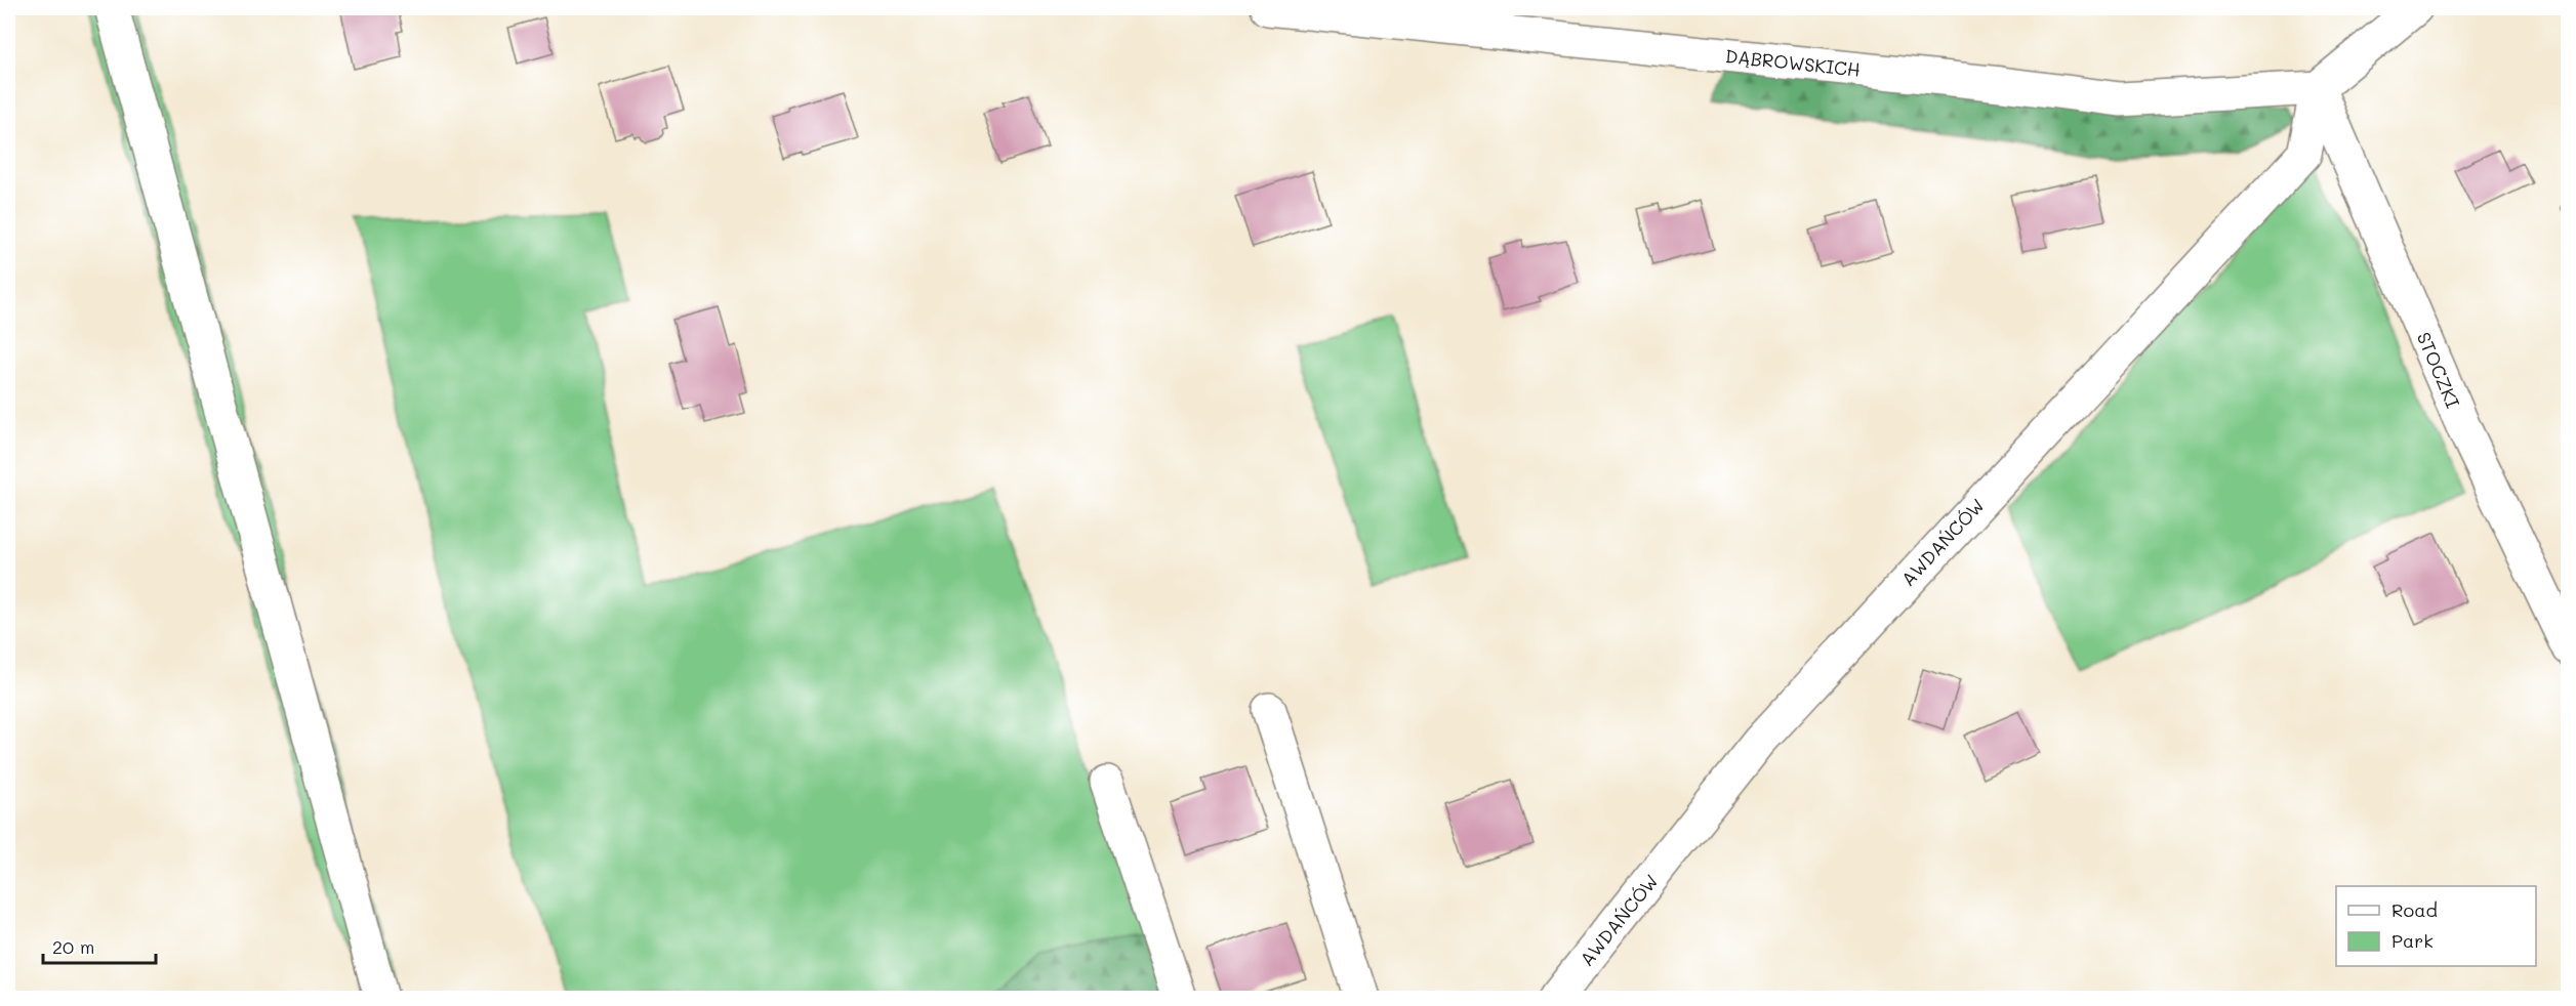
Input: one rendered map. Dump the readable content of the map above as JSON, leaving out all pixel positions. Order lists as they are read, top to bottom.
{
  "streets": {
    "street": ["DĄBROWSKICH", "STOCZKI", "AWDAŃCÓW"]
  },
  "crossings": [
    ["DĄBROWSKICH", "STOCZKI"],
    ["DĄBROWSKICH", "AWDAŃCÓW"],
    ["STOCZKI", "AWDAŃCÓW"]
  ],
  "legend": ["Road", "Park"],
  "scale_bar": "20 m"
}
